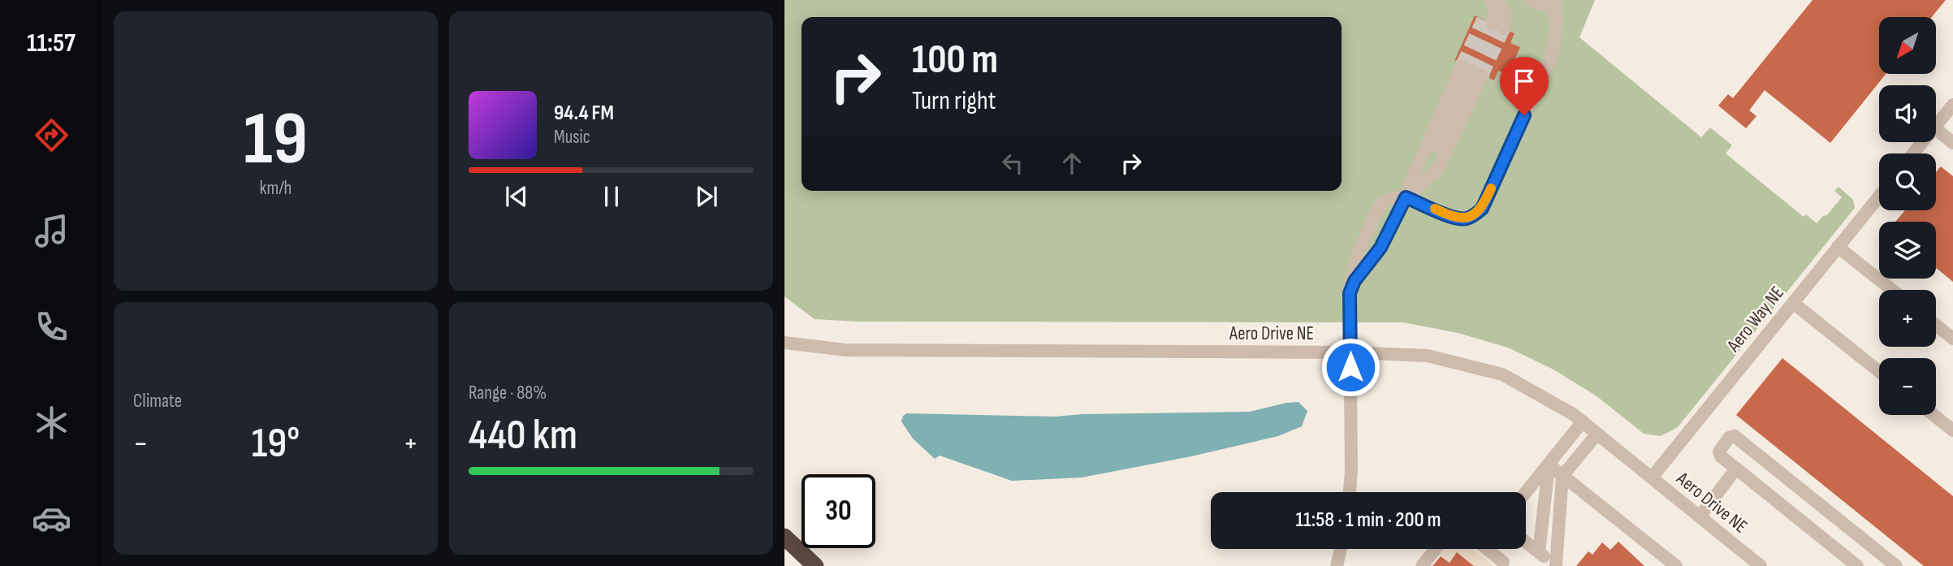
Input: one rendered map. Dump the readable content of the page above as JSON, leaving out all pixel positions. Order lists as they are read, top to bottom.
{
  "streets": {
    "street": ["Aero Way NE", "Aero Drive NE"]
  },
  "crossings": [
    ["Aero Way NE", "Aero Drive NE"]
  ],
  "north": "bottom left",
  "page": {
    "tabs": "11:57",
    "tile": [
      ["19", "km/h"],
      "Climate",
      ["Range · 88%", "440 km"]
    ],
    "map_buttons": ["+", "−"],
    "turn": ["100 m", "Turn right"],
    "song": ["94.4 FM", "Music"],
    "heat": ["−", "19°", "+"],
    "limit": "30",
    "trip": "11:58 · 1 min · 200 m"
  }
}
